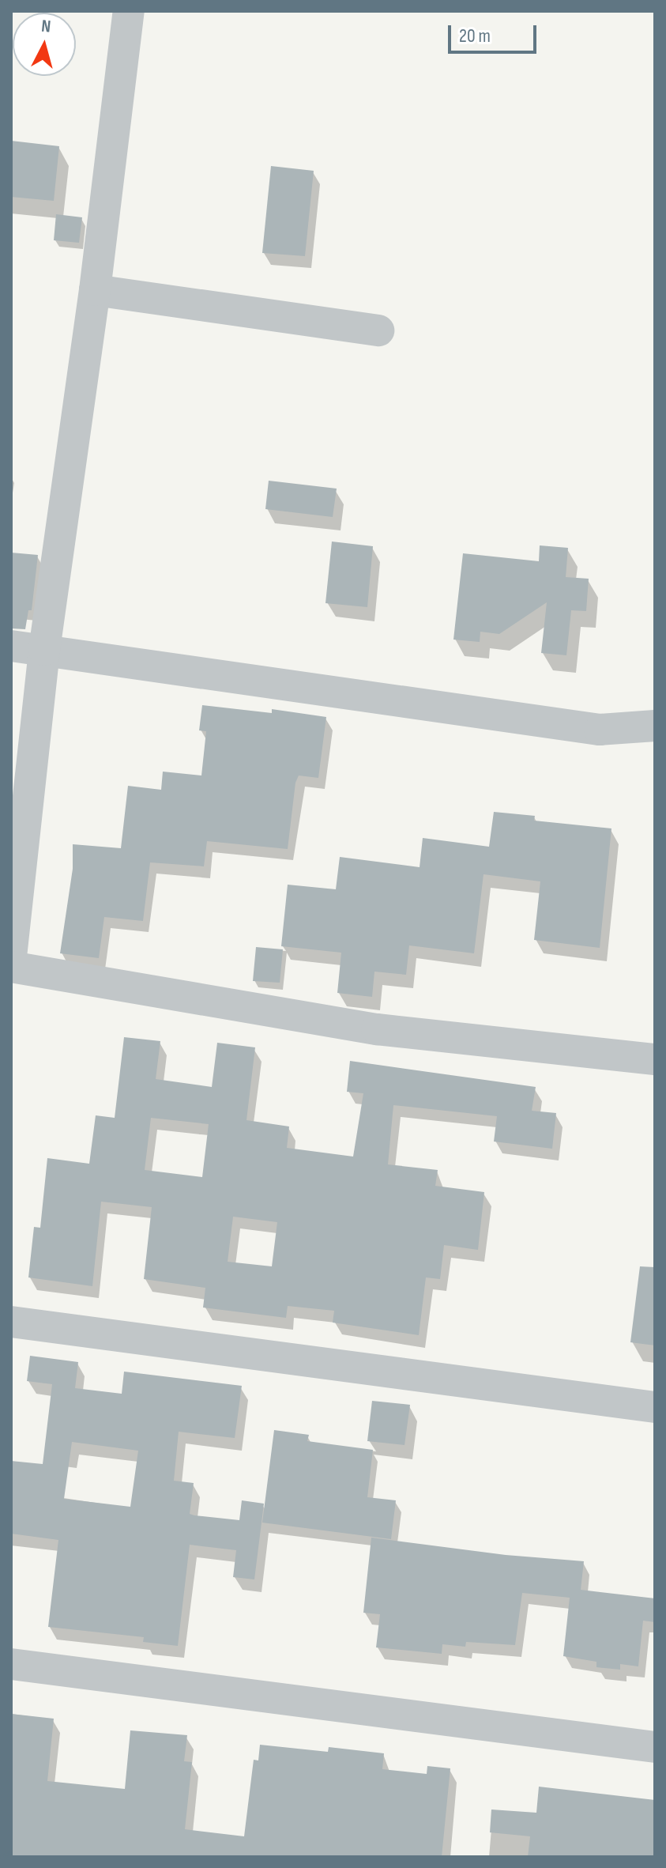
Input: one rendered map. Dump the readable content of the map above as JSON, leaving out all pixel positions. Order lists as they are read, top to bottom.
{
  "scale_bar": "20 m",
  "north": "top"
}
